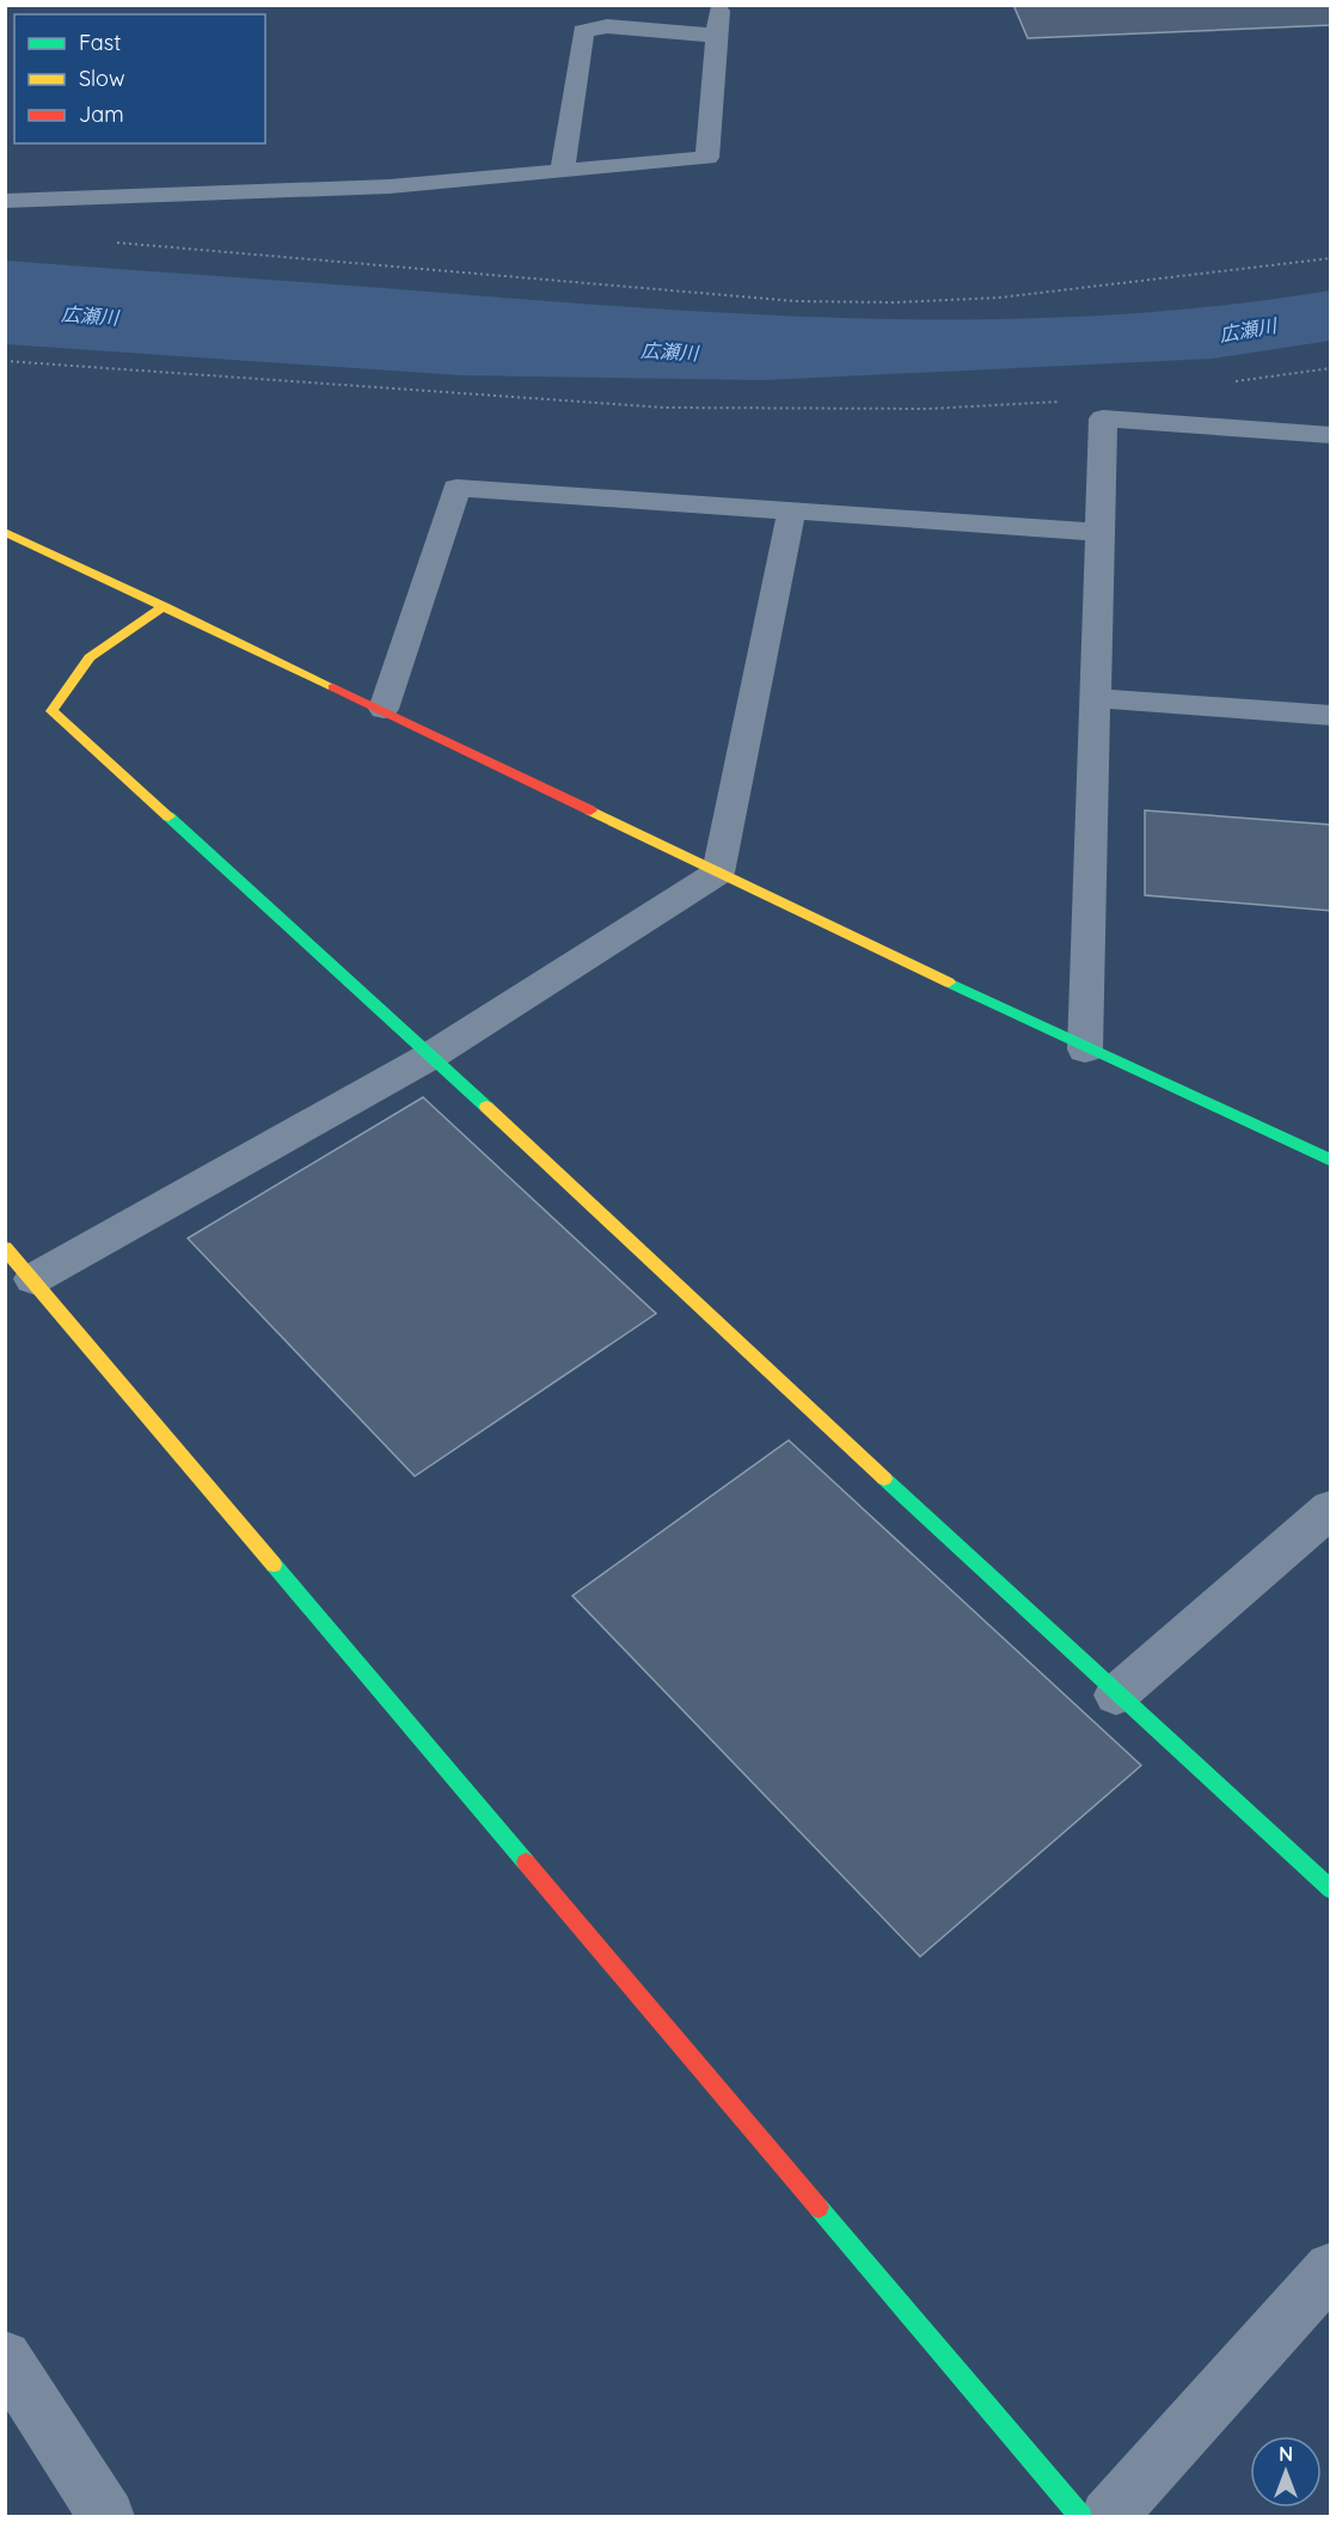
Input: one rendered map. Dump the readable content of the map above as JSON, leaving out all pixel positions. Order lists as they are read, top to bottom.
{
  "water": ["広瀬川"],
  "legend": ["Fast", "Slow", "Jam"],
  "north": "top"
}
